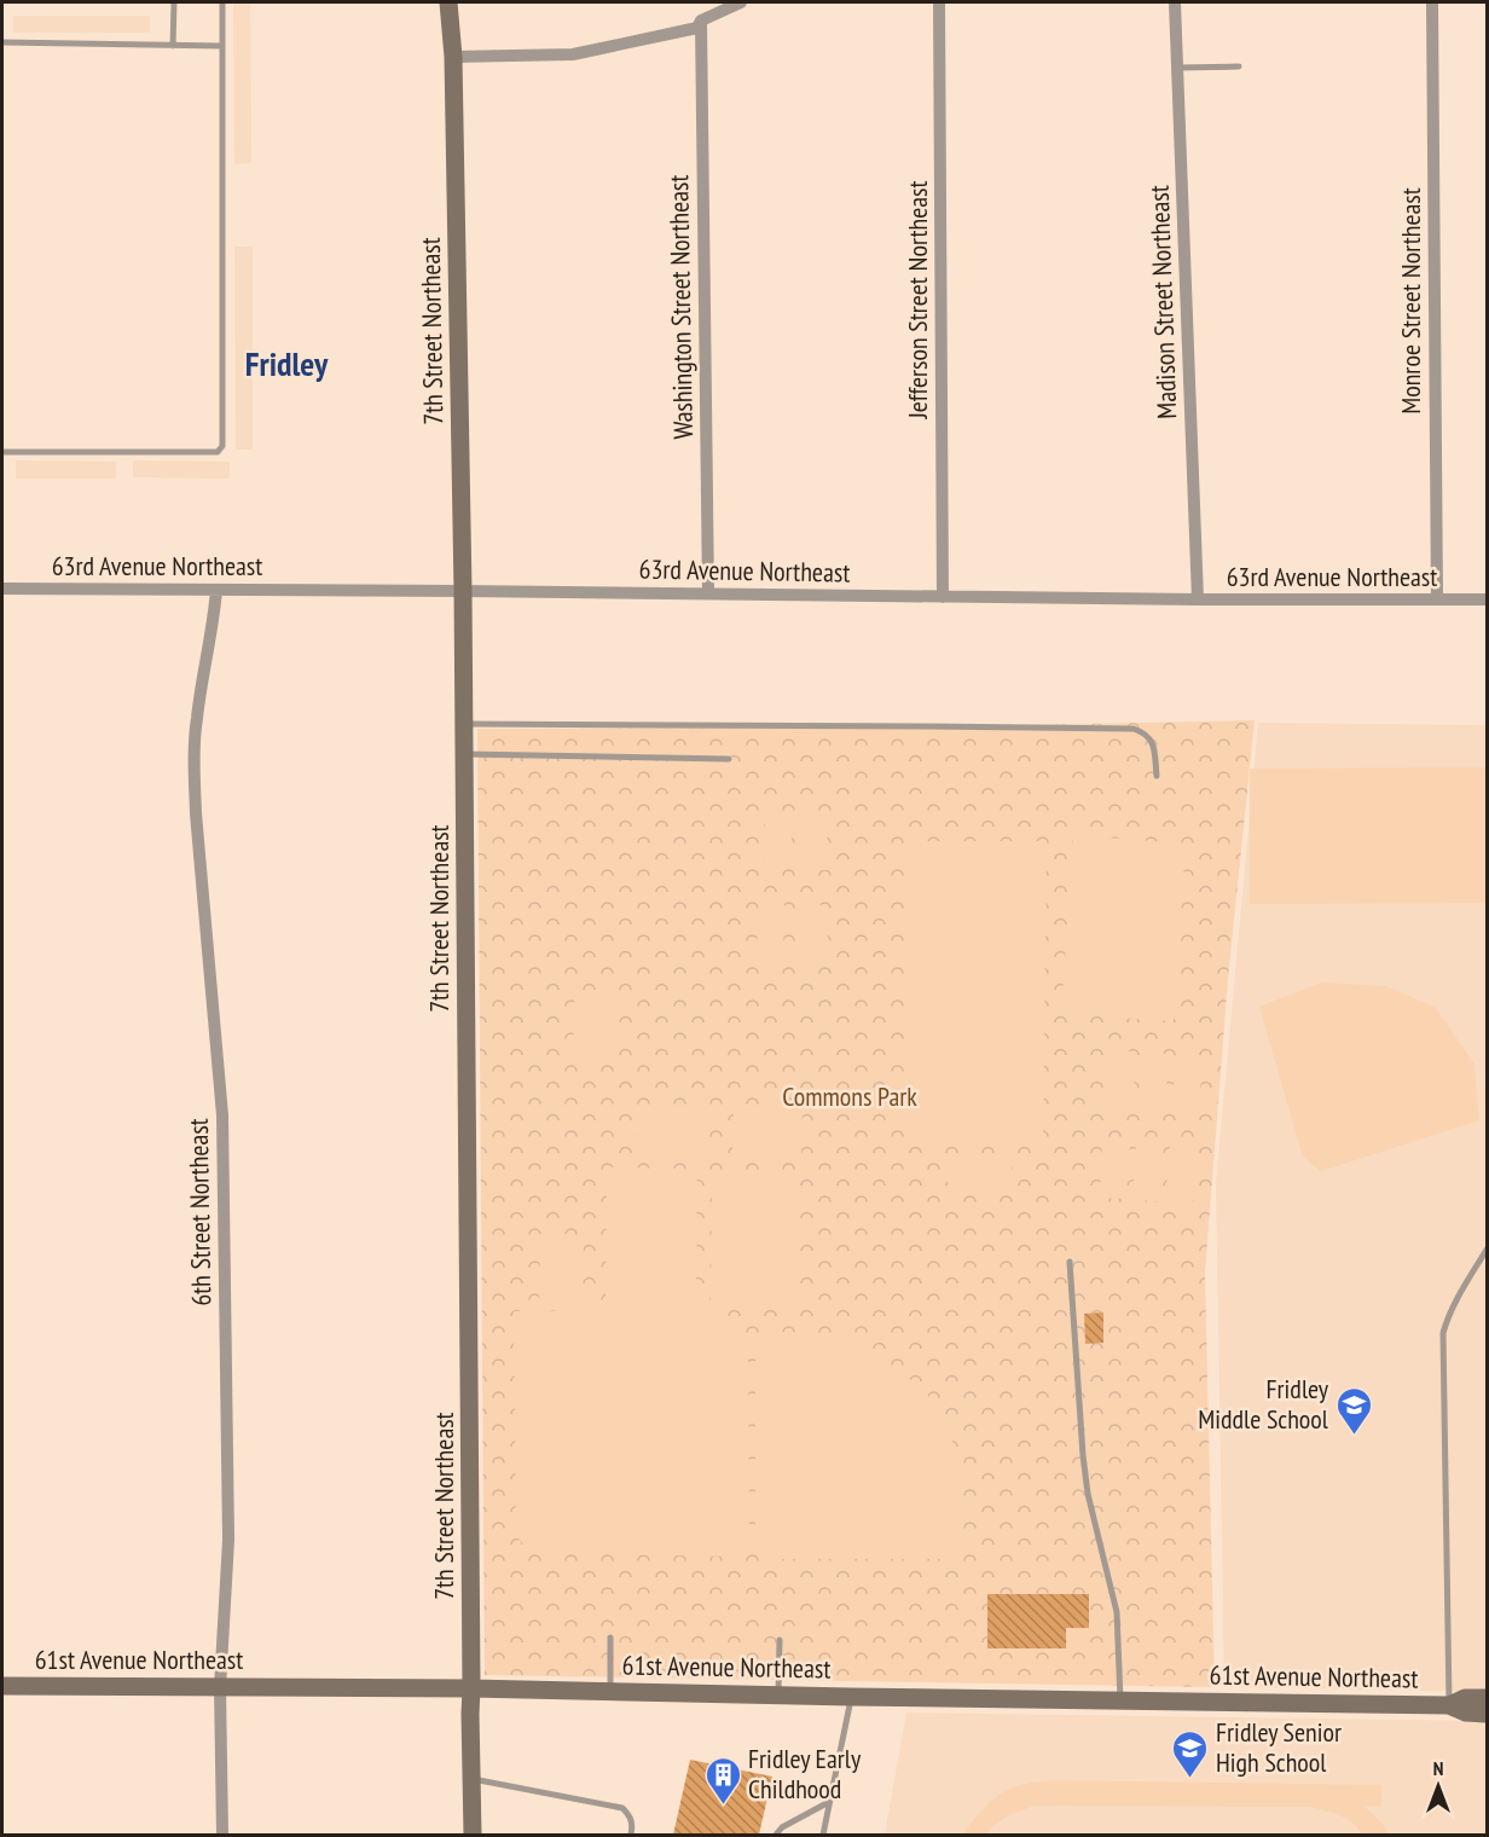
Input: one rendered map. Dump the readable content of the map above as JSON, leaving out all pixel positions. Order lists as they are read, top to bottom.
{
  "streets": {
    "street": [
      "Jefferson Street Northeast",
      "Monroe Street Northeast",
      "Madison Street Northeast",
      "Washington Street Northeast",
      "7th Street Northeast",
      "63rd Avenue Northeast",
      "6th Street Northeast",
      "61st Avenue Northeast"
    ]
  },
  "crossings": [
    ["Jefferson Street Northeast", "63rd Avenue Northeast"],
    ["Monroe Street Northeast", "63rd Avenue Northeast"],
    ["Madison Street Northeast", "63rd Avenue Northeast"],
    ["Washington Street Northeast", "63rd Avenue Northeast"],
    ["7th Street Northeast", "63rd Avenue Northeast"],
    ["7th Street Northeast", "61st Avenue Northeast"],
    ["63rd Avenue Northeast", "6th Street Northeast"],
    ["6th Street Northeast", "61st Avenue Northeast"]
  ],
  "districts": ["Fridley"],
  "parks": ["Commons Park"],
  "places": {
    "school or university": ["Fridley Middle School", "Fridley Senior High School"],
    "building": ["Fridley Early Childhood"]
  },
  "north": "top"
}
